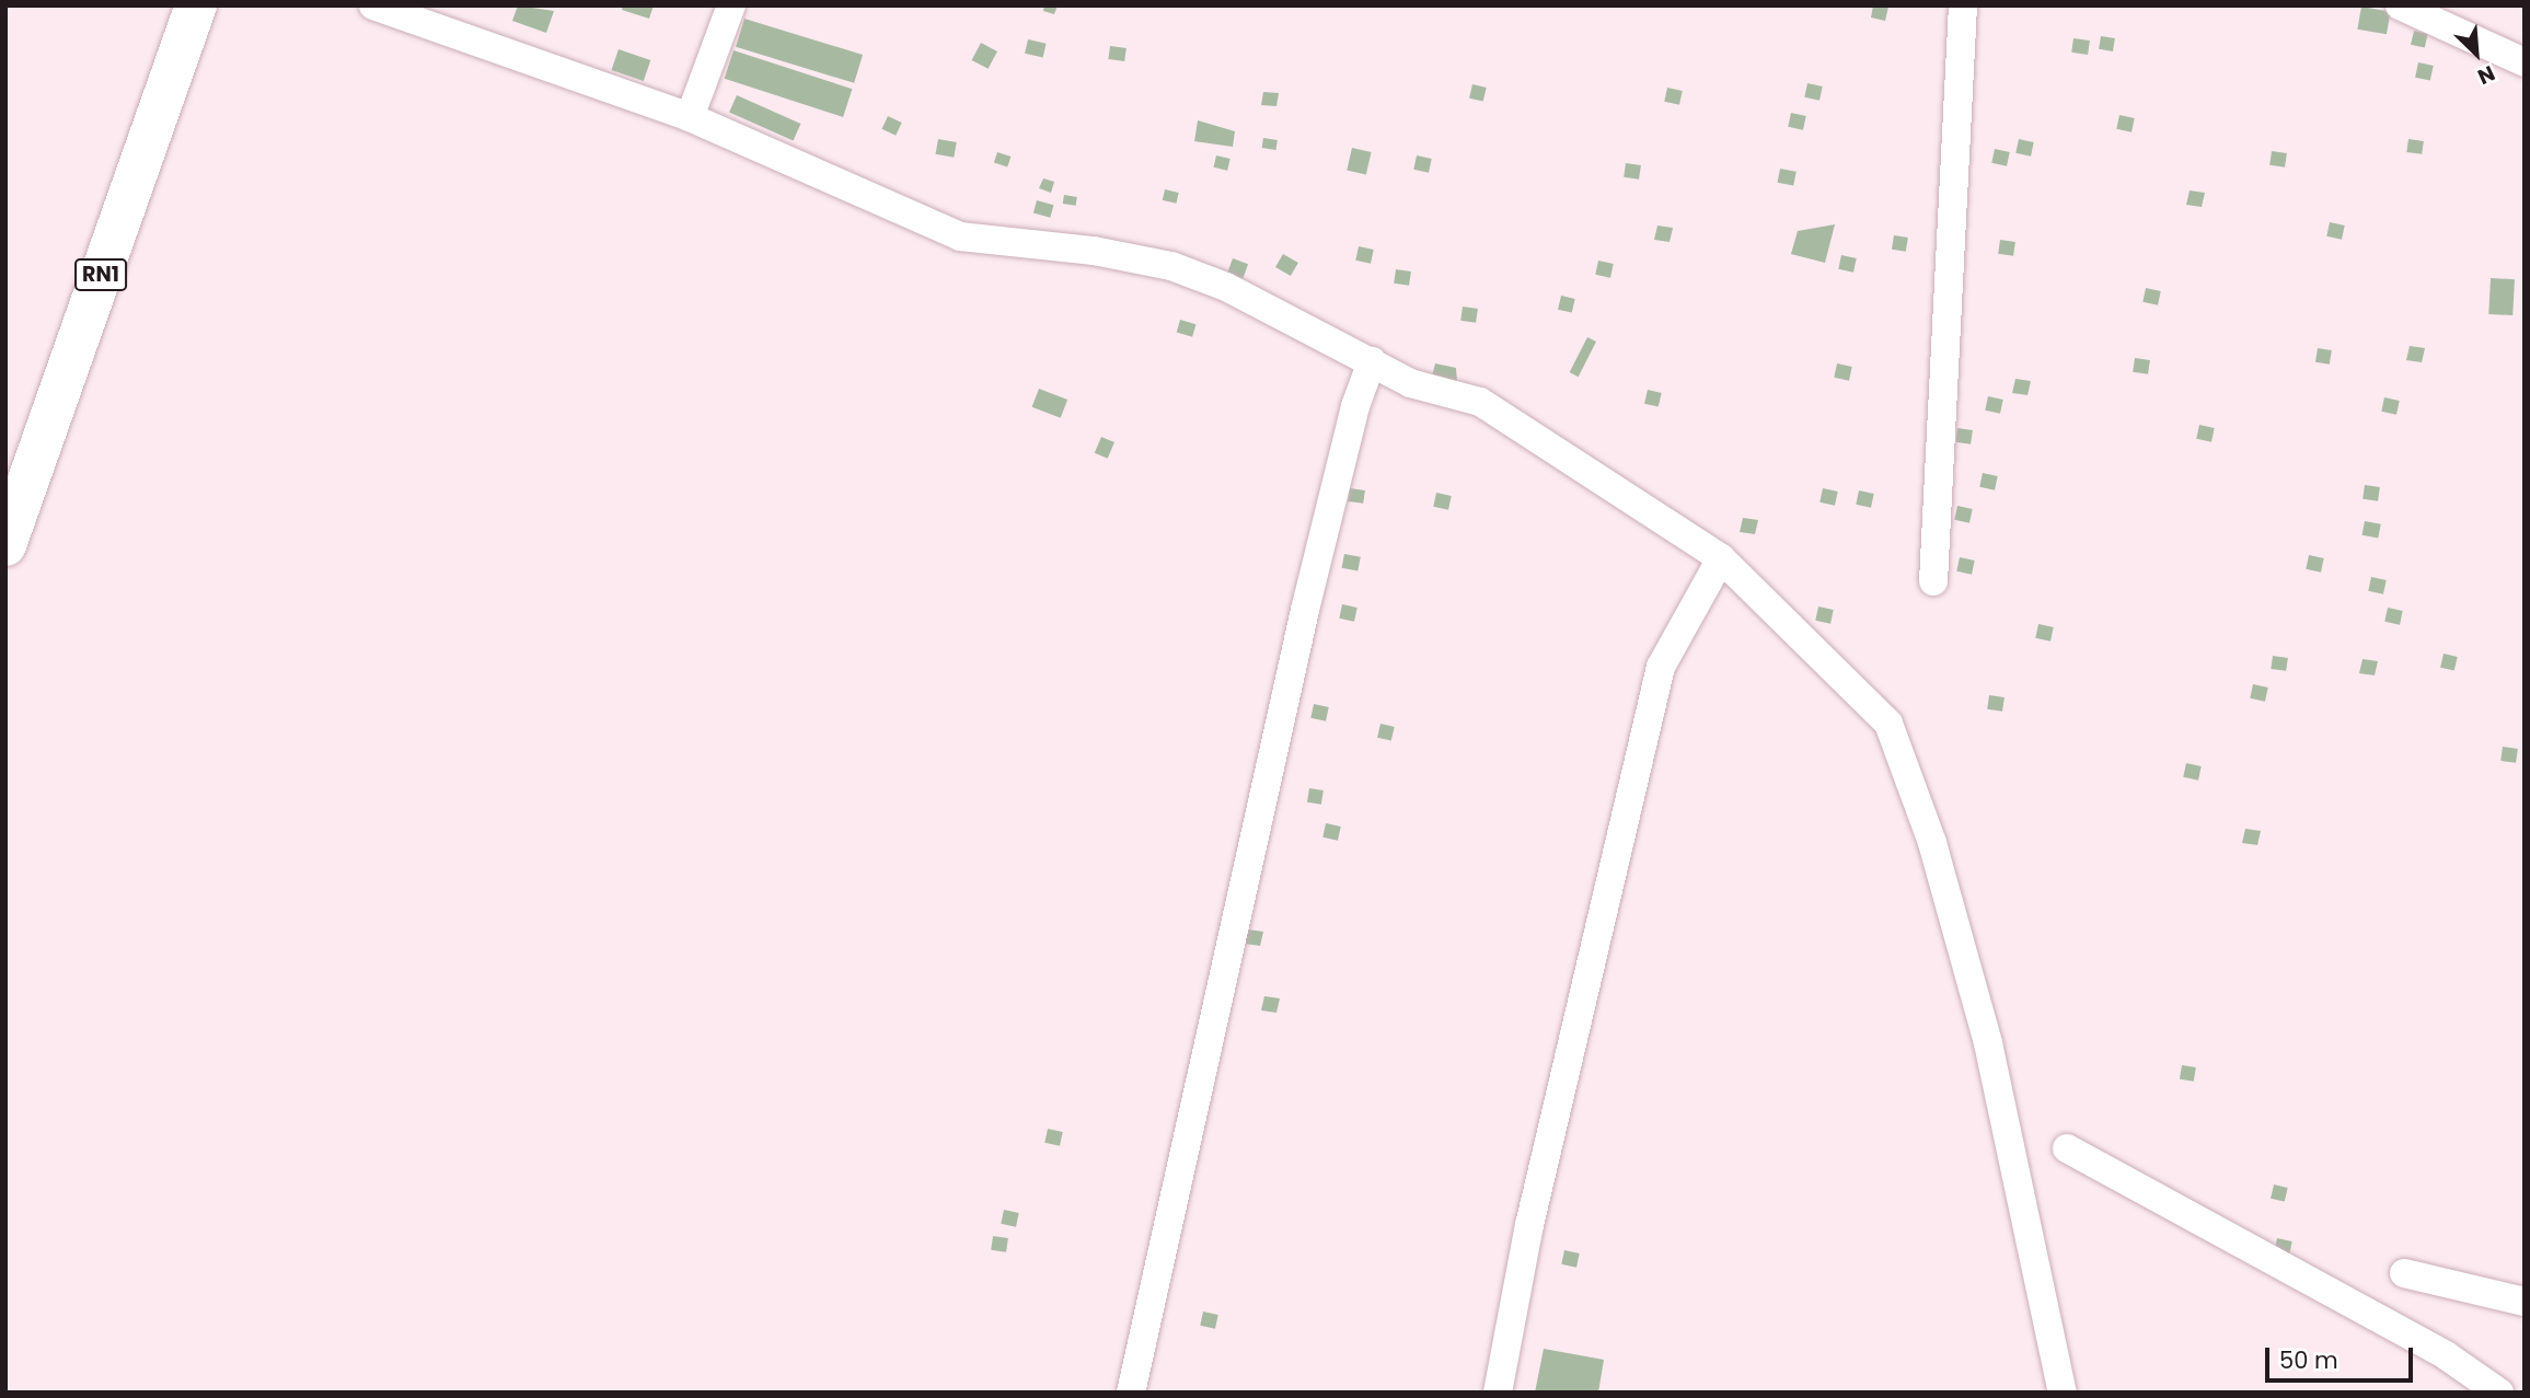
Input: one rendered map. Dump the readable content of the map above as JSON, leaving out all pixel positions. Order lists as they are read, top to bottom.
{
  "streets": {
    "highway": ["RN1"]
  },
  "scale_bar": "50 m",
  "north": "bottom right"
}
